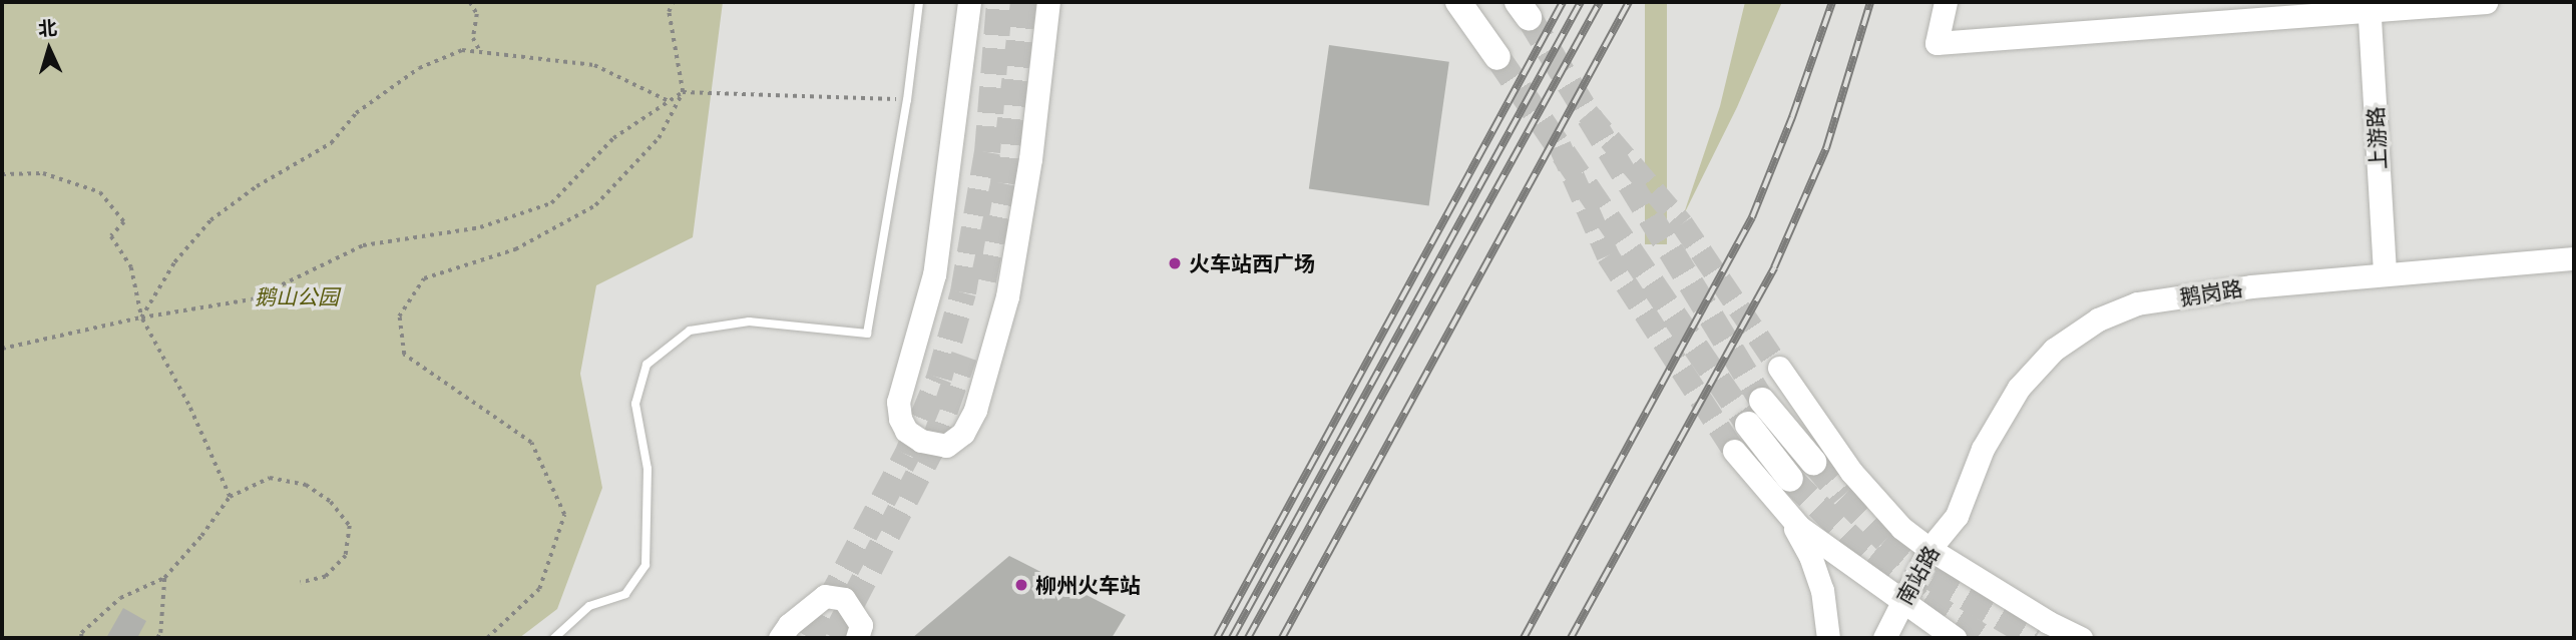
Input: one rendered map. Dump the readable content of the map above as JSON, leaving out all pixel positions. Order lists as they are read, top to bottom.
{
  "streets": {
    "street": ["上游路", "鹅岗路", "南站路"]
  },
  "crossings": [
    ["上游路", "鹅岗路"],
    ["鹅岗路", "南站路"]
  ],
  "parks": ["鹅山公园"],
  "places": ["火车站西广场", "柳州火车站"],
  "north": "top"
}
